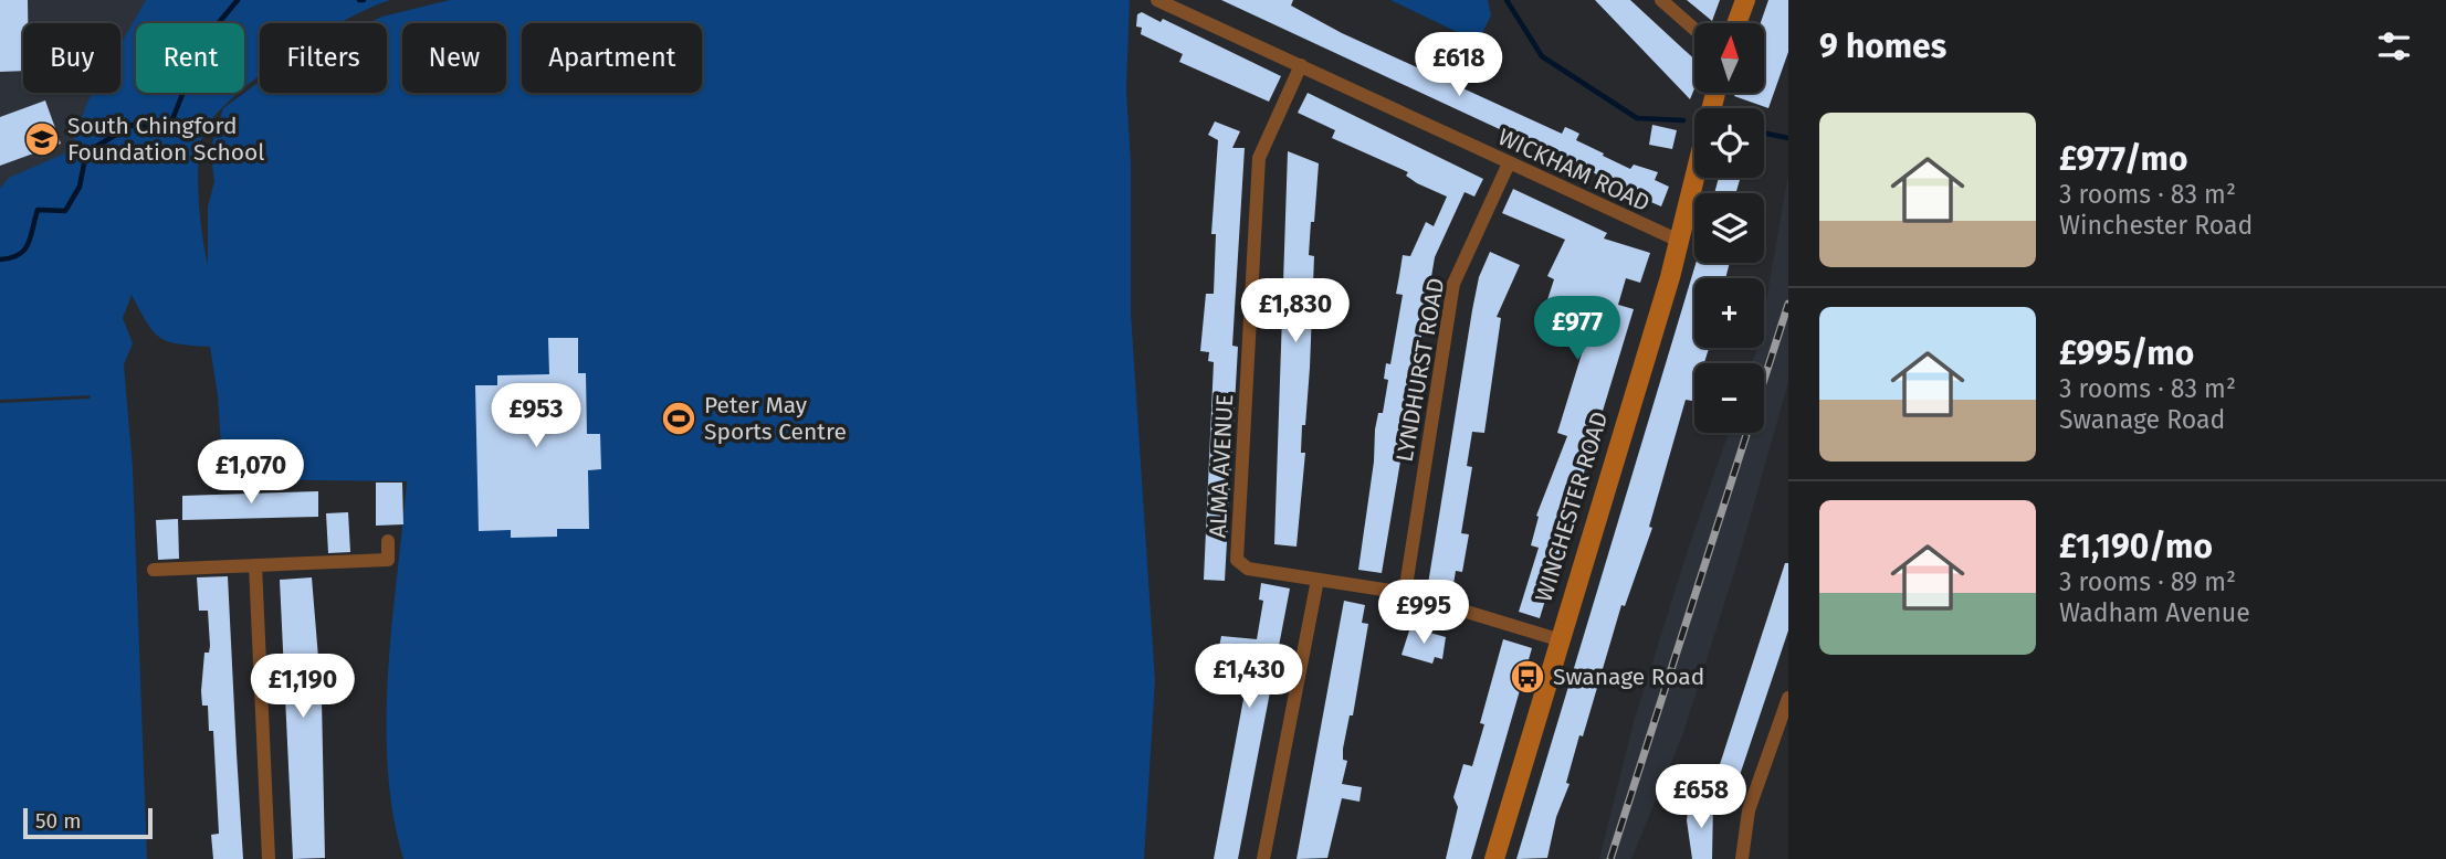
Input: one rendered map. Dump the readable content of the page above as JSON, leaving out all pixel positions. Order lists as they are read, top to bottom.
{
  "streets": {
    "main road": ["WINCHESTER ROAD"],
    "street": ["WICKHAM ROAD", "LYNDHURST ROAD", "ALMA AVENUE"]
  },
  "crossings": [
    ["WICKHAM ROAD", "LYNDHURST ROAD"],
    ["WICKHAM ROAD", "ALMA AVENUE"],
    ["WICKHAM ROAD", "WINCHESTER ROAD"]
  ],
  "places": {
    "school or university": ["South Chingford Foundation School"],
    "sports": ["Peter May Sports Centre"],
    "bus stop": ["Swanage Road"]
  },
  "scale_bar": "50 m",
  "north": "top",
  "page": {
    "heading": "9 homes",
    "map_buttons": ["+", "−"],
    "chip": [
      "Buy",
      "Rent",
      "Filters",
      "New",
      "Apartment"
    ],
    "price": [
      "£618",
      "£1,830",
      "£977",
      "£953",
      "£1,070",
      "£995",
      "£1,430",
      "£1,190",
      "£658"
    ],
    "list": [
      {
        "name": "£977/mo",
        "note": "3 rooms · 83 m² · Winchester Road"
      },
      {
        "name": "£995/mo",
        "note": "3 rooms · 83 m² · Swanage Road"
      },
      {
        "name": "£1,190/mo",
        "note": "3 rooms · 89 m² · Wadham Avenue"
      }
    ],
    "scale": "50 m"
  }
}
